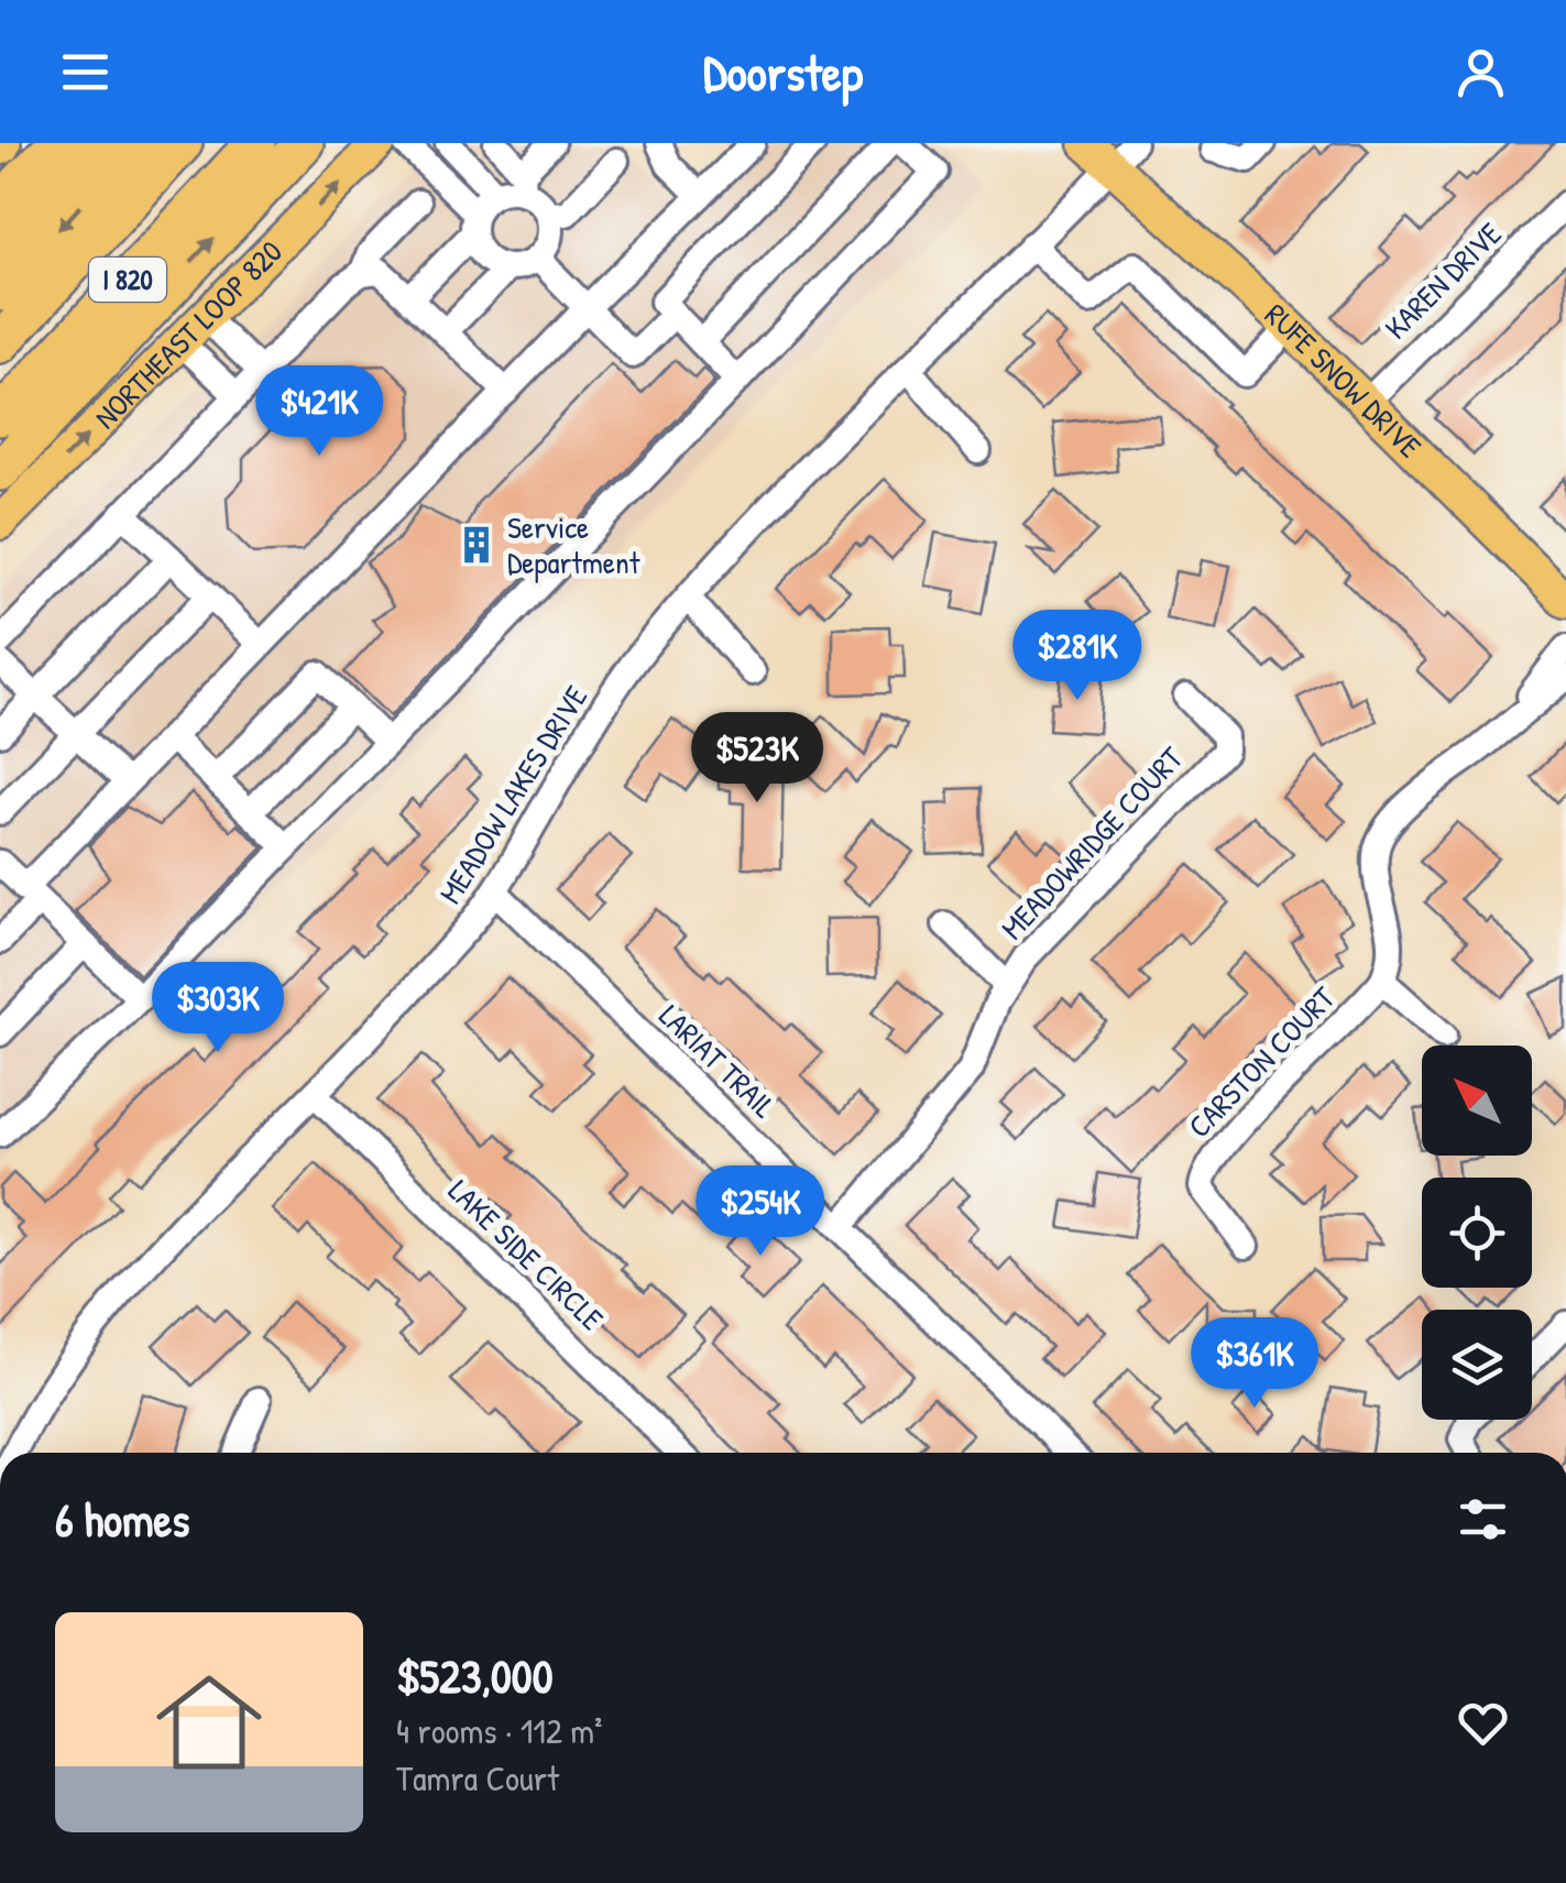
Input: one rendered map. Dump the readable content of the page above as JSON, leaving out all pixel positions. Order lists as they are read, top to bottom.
{
  "streets": {
    "highway": ["I 820"],
    "main road": ["NORTHEAST LOOP 820", "RUFE SNOW DRIVE"],
    "street": [
      "KAREN DRIVE",
      "MEADOW LAKES DRIVE",
      "MEADOWRIDGE COURT",
      "LARIAT TRAIL",
      "CARSTON COURT",
      "LAKE SIDE CIRCLE"
    ]
  },
  "crossings": [
    ["KAREN DRIVE", "RUFE SNOW DRIVE"],
    ["RUFE SNOW DRIVE", "MEADOW LAKES DRIVE"],
    ["MEADOW LAKES DRIVE", "LARIAT TRAIL"],
    ["MEADOW LAKES DRIVE", "LAKE SIDE CIRCLE"],
    ["MEADOWRIDGE COURT", "LARIAT TRAIL"]
  ],
  "one_way": ["NORTHEAST LOOP 820"],
  "places": {
    "building": ["Service Department"]
  },
  "north": "top left",
  "page": {
    "header": "Doorstep",
    "price": [
      "$421K",
      "$281K",
      "$523K",
      "$303K",
      "$254K",
      "$361K"
    ],
    "heading": "6 homes",
    "list": [
      {
        "name": "$523,000",
        "note": "4 rooms · 112 m² · Tamra Court"
      }
    ]
  }
}
